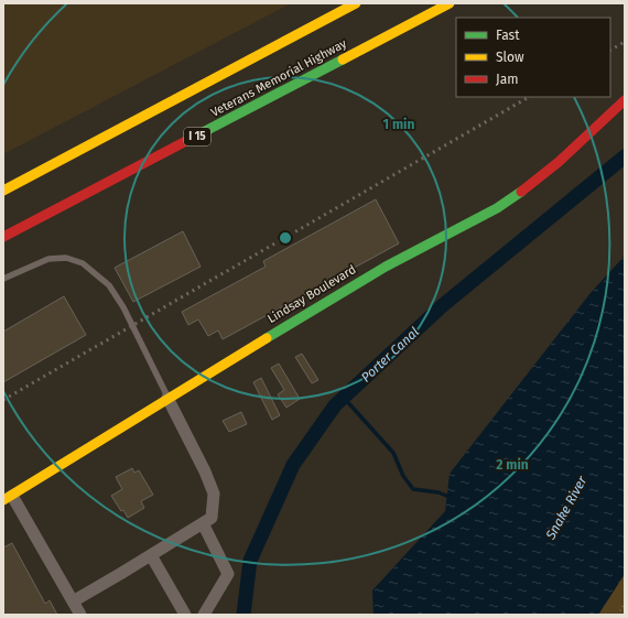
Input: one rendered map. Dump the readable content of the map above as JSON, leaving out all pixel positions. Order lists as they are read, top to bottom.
{
  "streets": {
    "main road": ["Veterans Memorial Highway", "I 15", "Lindsay Boulevard"]
  },
  "water": ["Porter Canal", "Snake River"],
  "legend": ["Fast", "Slow", "Jam"],
  "rings": ["1 min", "2 min"]
}
